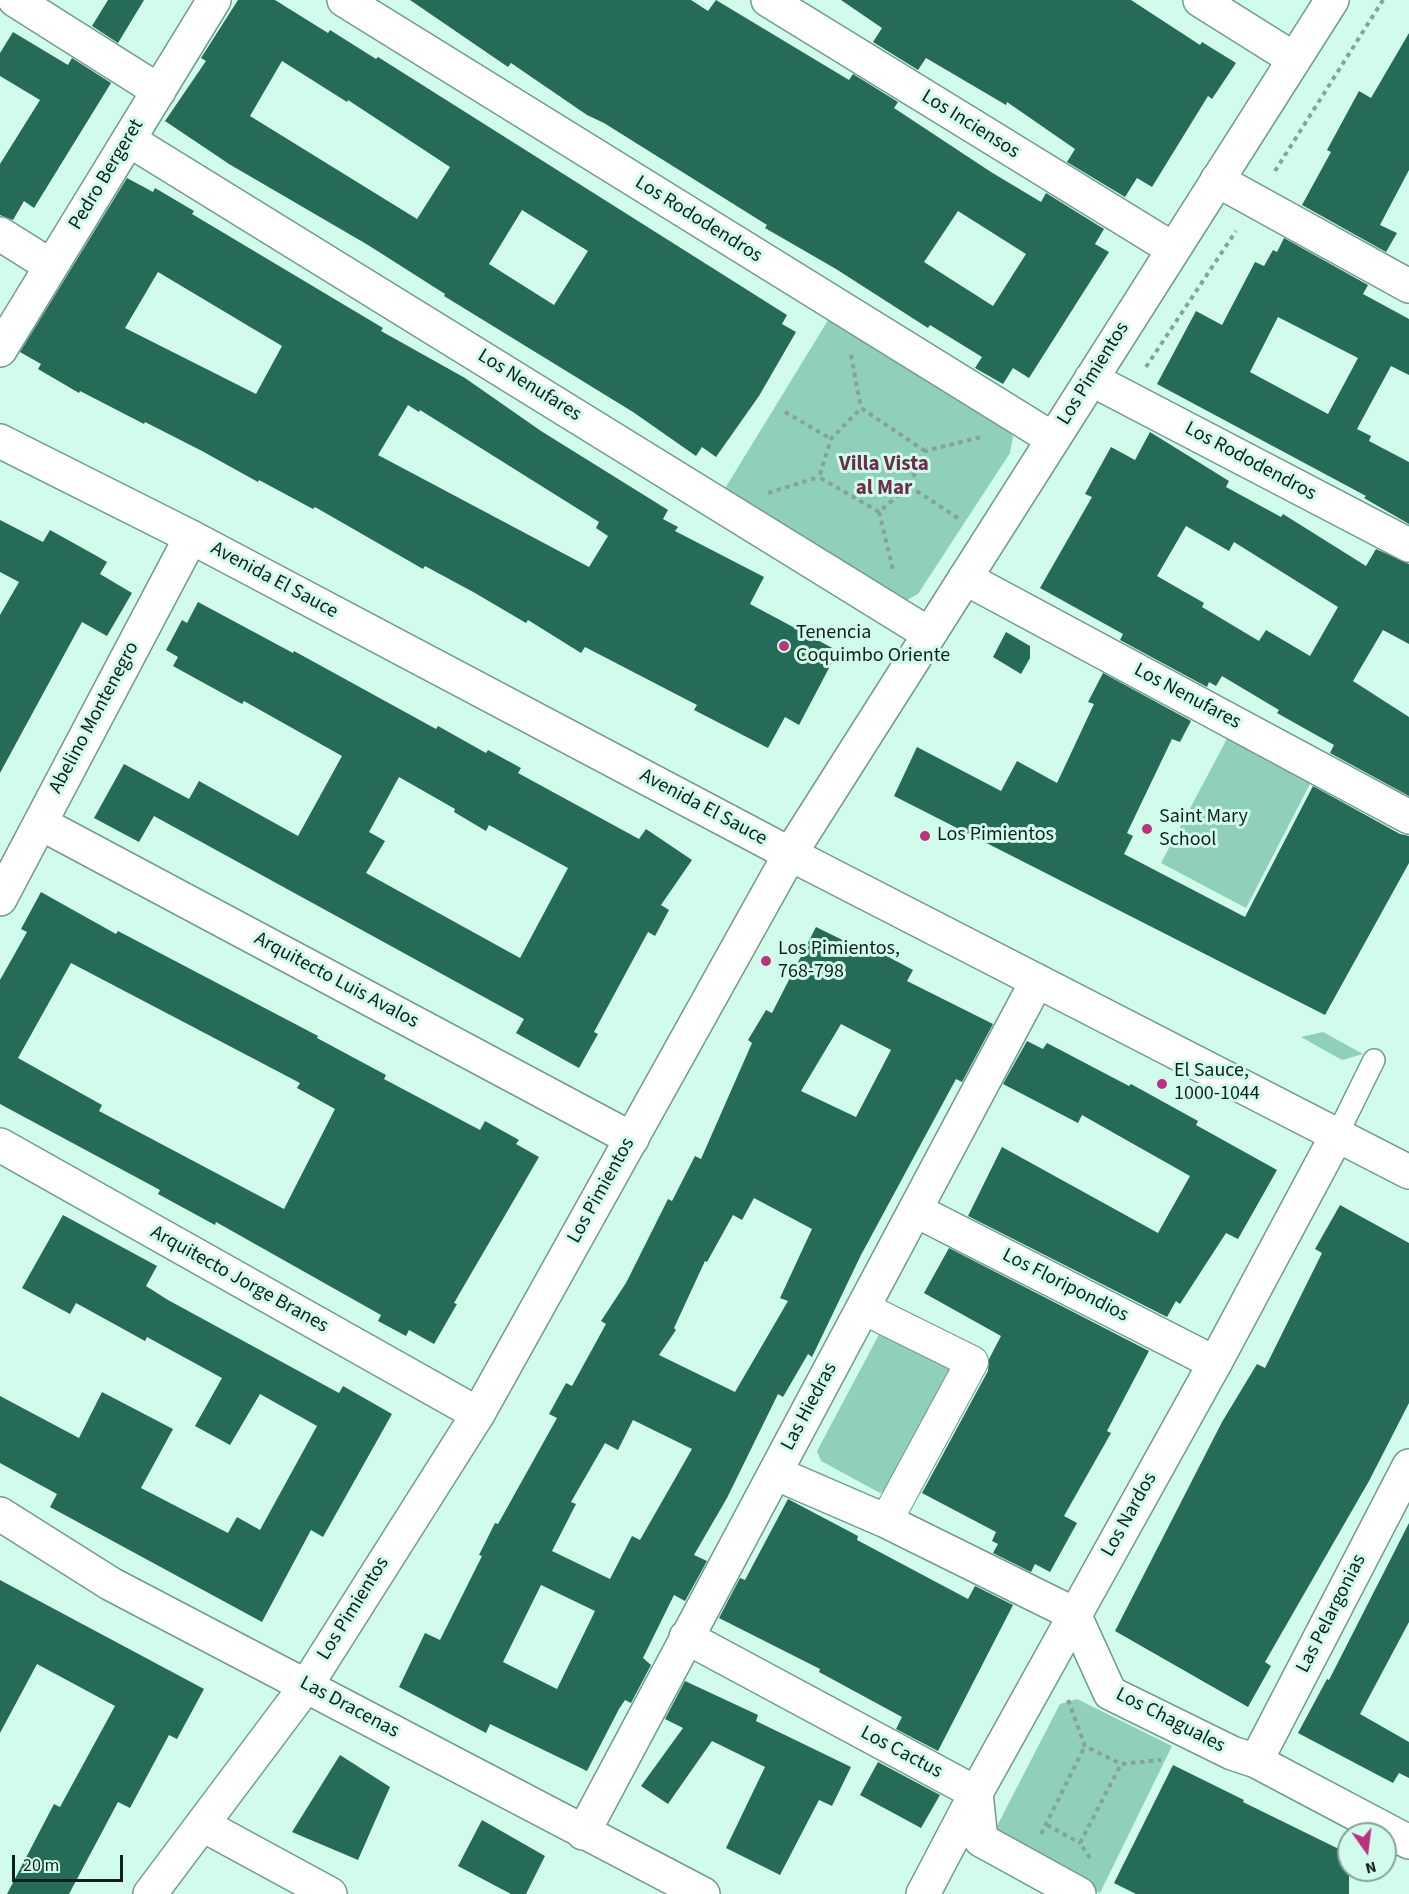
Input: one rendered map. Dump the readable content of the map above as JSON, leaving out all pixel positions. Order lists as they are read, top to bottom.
{
  "streets": {
    "street": [
      "Los Inciensos",
      "Pedro Bergeret",
      "Los Rododendros",
      "Los Pimientos",
      "Los Nenufares",
      "Avenida El Sauce",
      "Abelino Montenegro",
      "Arquitecto Luis Avalos",
      "Arquitecto Jorge Branes",
      "Los Floripondios",
      "Las Hiedras",
      "Los Nardos",
      "Las Pelargonias",
      "Las Dracenas",
      "Los Chaguales",
      "Los Cactus"
    ]
  },
  "crossings": [
    ["Los Inciensos", "Los Pimientos"],
    ["Pedro Bergeret", "Los Nenufares"],
    ["Los Rododendros", "Los Pimientos"],
    ["Los Pimientos", "Los Nenufares"],
    ["Los Pimientos", "Avenida El Sauce"],
    ["Los Pimientos", "Arquitecto Luis Avalos"],
    ["Los Pimientos", "Arquitecto Jorge Branes"],
    ["Los Pimientos", "Las Dracenas"],
    ["Avenida El Sauce", "Abelino Montenegro"],
    ["Avenida El Sauce", "Las Hiedras"],
    ["Avenida El Sauce", "Los Nardos"],
    ["Abelino Montenegro", "Arquitecto Luis Avalos"],
    ["Los Floripondios", "Las Hiedras"],
    ["Los Floripondios", "Los Nardos"],
    ["Las Hiedras", "Las Dracenas"],
    ["Las Hiedras", "Los Cactus"],
    ["Los Nardos", "Los Chaguales"],
    ["Los Nardos", "Los Cactus"],
    ["Las Pelargonias", "Los Chaguales"]
  ],
  "districts": ["Villa Vista al Mar"],
  "places": [
    "Tenencia Coquimbo Oriente",
    "Saint Mary School",
    "Los Pimientos",
    "Los Pimientos, 768-798",
    "El Sauce, 1000-1044"
  ],
  "scale_bar": "20 m",
  "north": "bottom"
}
